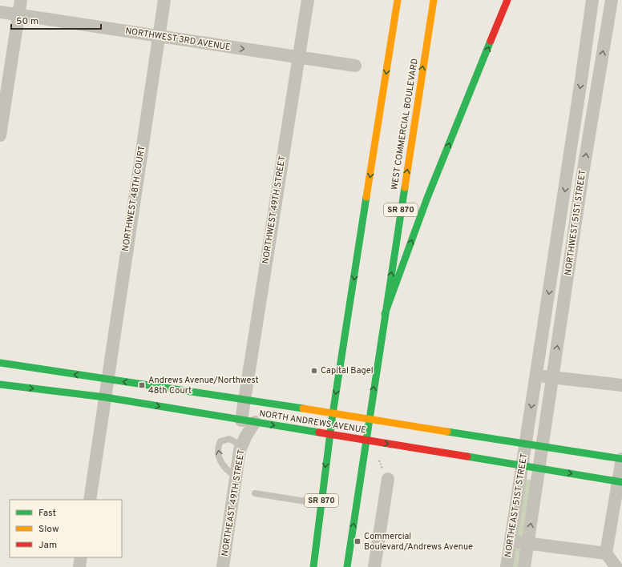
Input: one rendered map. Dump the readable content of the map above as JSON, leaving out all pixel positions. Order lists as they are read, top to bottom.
{
  "streets": {
    "main road": ["WEST COMMERCIAL BOULEVARD", "SR 870", "NORTH ANDREWS AVENUE"],
    "street": [
      "NORTHWEST 3RD AVENUE",
      "NORTHWEST 48TH COURT",
      "NORTHWEST 49TH STREET",
      "NORTHWEST 51ST STREET",
      "NORTHEAST 49TH STREET",
      "NORTHEAST 51ST STREET"
    ]
  },
  "crossings": [
    ["NORTHWEST 3RD AVENUE", "NORTHWEST 48TH COURT"],
    ["NORTHWEST 3RD AVENUE", "NORTHWEST 49TH STREET"],
    ["WEST COMMERCIAL BOULEVARD", "SR 870"],
    ["WEST COMMERCIAL BOULEVARD", "NORTH ANDREWS AVENUE"],
    ["NORTHWEST 48TH COURT", "NORTH ANDREWS AVENUE"],
    ["NORTHWEST 49TH STREET", "NORTH ANDREWS AVENUE"],
    ["SR 870", "NORTH ANDREWS AVENUE"],
    ["NORTHWEST 51ST STREET", "NORTH ANDREWS AVENUE"],
    ["NORTHWEST 51ST STREET", "NORTHEAST 51ST STREET"],
    ["NORTH ANDREWS AVENUE", "NORTHEAST 49TH STREET"],
    ["NORTH ANDREWS AVENUE", "NORTHEAST 51ST STREET"]
  ],
  "one_way": ["NORTHWEST 3RD AVENUE"],
  "places": {
    "other": ["Capital Bagel"],
    "transit": ["Andrews Avenue/Northwest 48th Court", "Commercial Boulevard/Andrews Avenue"]
  },
  "legend": ["Fast", "Slow", "Jam"],
  "scale_bar": "50 m"
}
